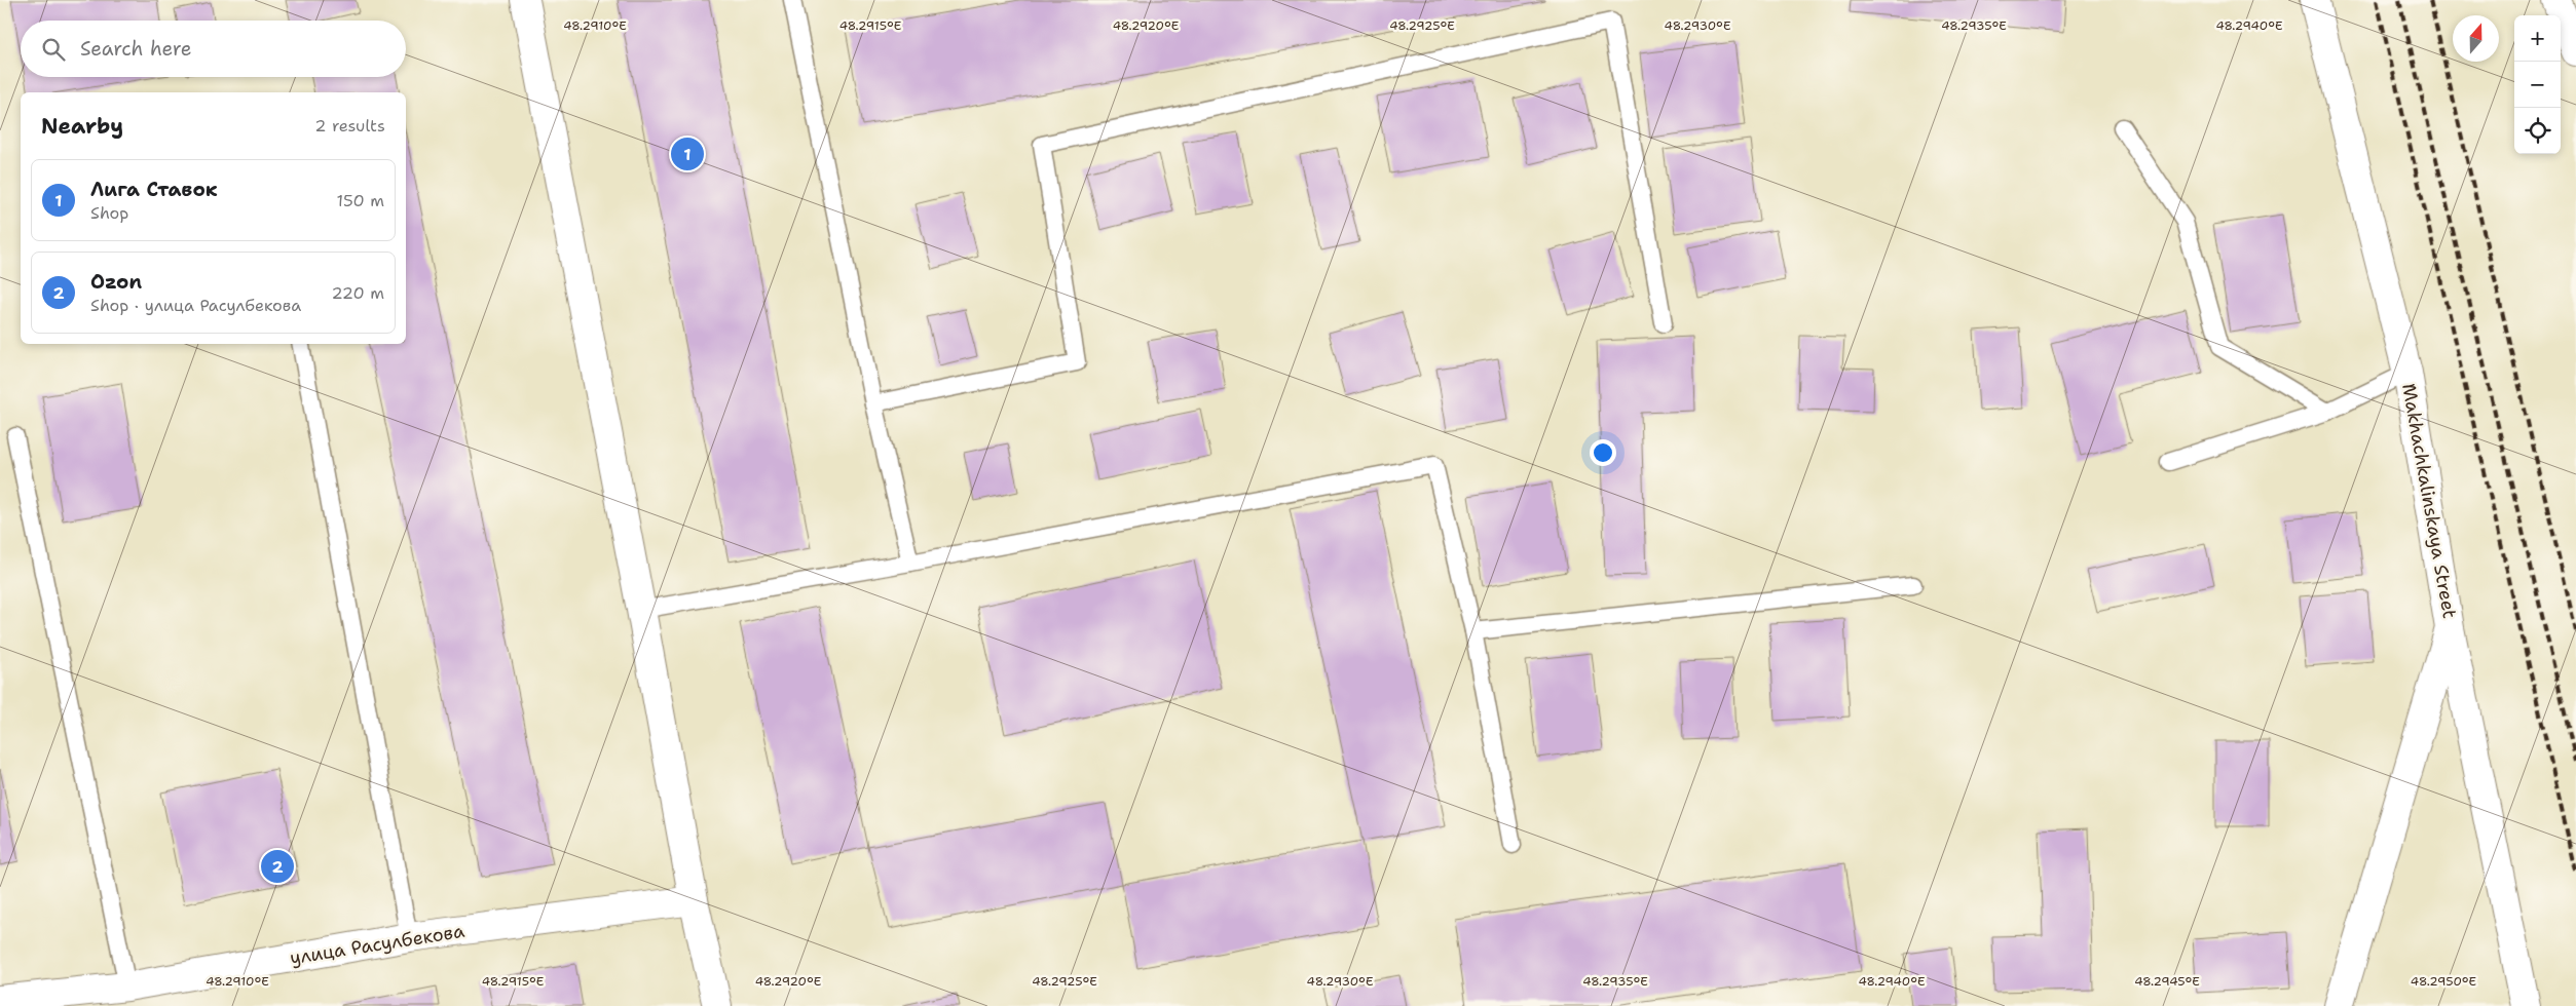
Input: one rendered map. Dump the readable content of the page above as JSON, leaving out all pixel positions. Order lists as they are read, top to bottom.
{
  "streets": {
    "street": ["Makhachkalinskaya Street", "улица Расулбекова"]
  },
  "north": "top",
  "page": {
    "map_buttons": ["+", "−"],
    "search": "Search here",
    "heading": ["Nearby", "2 results"],
    "pins": ["1", "2"],
    "list": [
      {
        "mark": "1",
        "name": "Лига Ставок",
        "note": "Shop",
        "value": "150 m"
      },
      {
        "mark": "2",
        "name": "Ozon",
        "note": "Shop · улица Расулбекова",
        "value": "220 m"
      }
    ]
  },
  "coordinates": [
    "48.2940°E",
    "48.2910°E",
    "48.2915°E",
    "48.2920°E",
    "48.2925°E",
    "48.2930°E",
    "48.2935°E",
    "48.2945°E",
    "48.2950°E"
  ]
}
